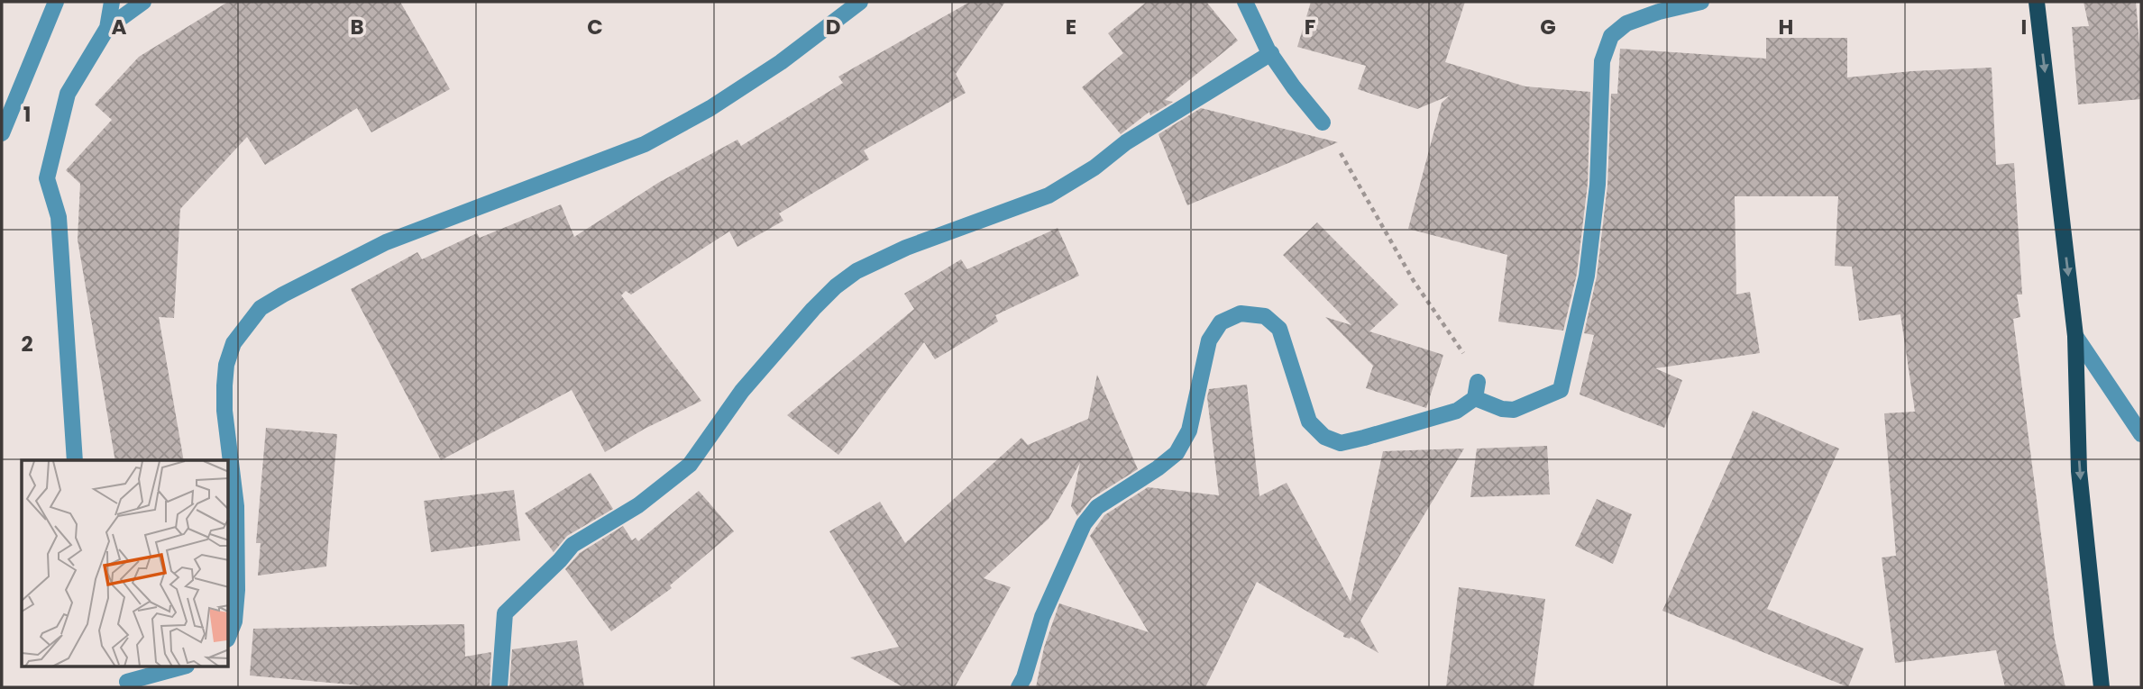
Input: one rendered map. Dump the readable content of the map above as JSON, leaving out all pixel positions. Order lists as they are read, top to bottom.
{
  "grid": {
    "columns": [
      "A",
      "B",
      "C",
      "D",
      "E",
      "F",
      "G",
      "H",
      "I"
    ],
    "rows": ["1", "2"]
  }
}
